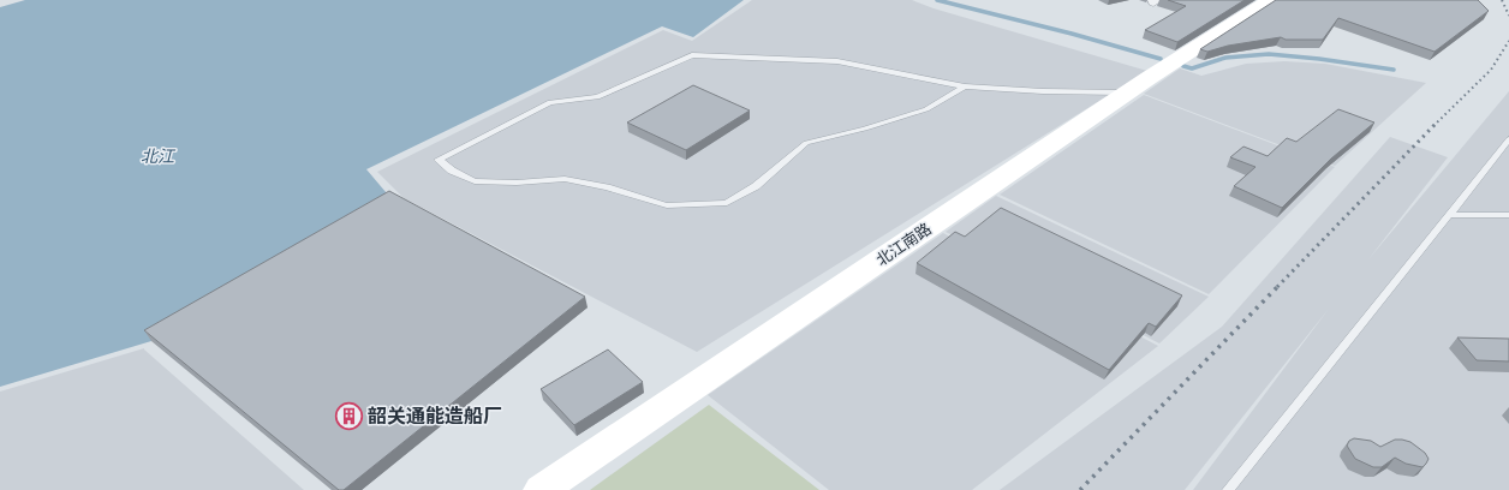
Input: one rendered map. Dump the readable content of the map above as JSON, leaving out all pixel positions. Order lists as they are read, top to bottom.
{
  "streets": {
    "street": ["北江南路"]
  },
  "water": ["北江"],
  "places": {
    "building": ["韶关通能造船厂"]
  }
}
